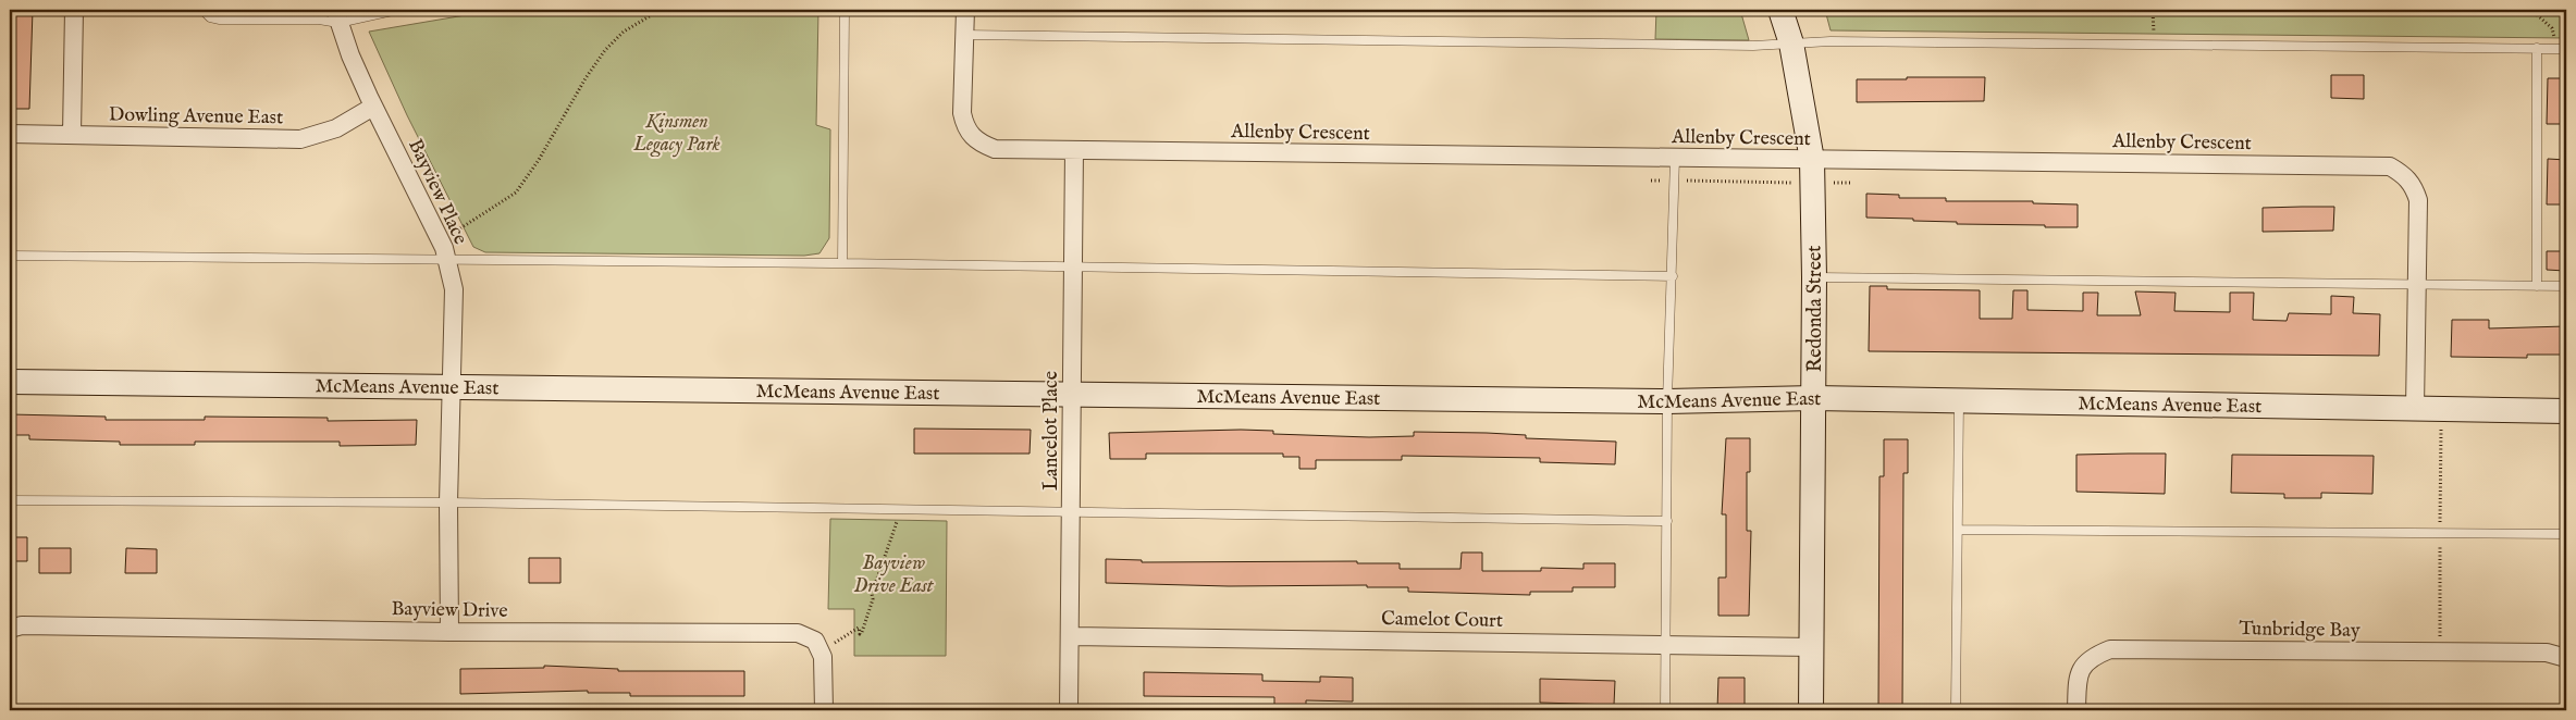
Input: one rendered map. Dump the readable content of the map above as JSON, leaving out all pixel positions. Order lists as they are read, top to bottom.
{
  "streets": {
    "street": [
      "Dowling Avenue East",
      "Allenby Crescent",
      "Bayview Place",
      "Redonda Street",
      "McMeans Avenue East",
      "Lancelot Place",
      "Bayview Drive",
      "Camelot Court",
      "Tunbridge Bay"
    ]
  },
  "crossings": [
    ["Dowling Avenue East", "Bayview Place"],
    ["Allenby Crescent", "Redonda Street"],
    ["Allenby Crescent", "McMeans Avenue East"],
    ["Allenby Crescent", "Lancelot Place"],
    ["Bayview Place", "McMeans Avenue East"],
    ["Bayview Place", "Bayview Drive"],
    ["Redonda Street", "McMeans Avenue East"],
    ["Redonda Street", "Camelot Court"],
    ["McMeans Avenue East", "Lancelot Place"],
    ["Lancelot Place", "Camelot Court"]
  ],
  "parks": ["Kinsmen Legacy Park", "Bayview Drive East"]
}
